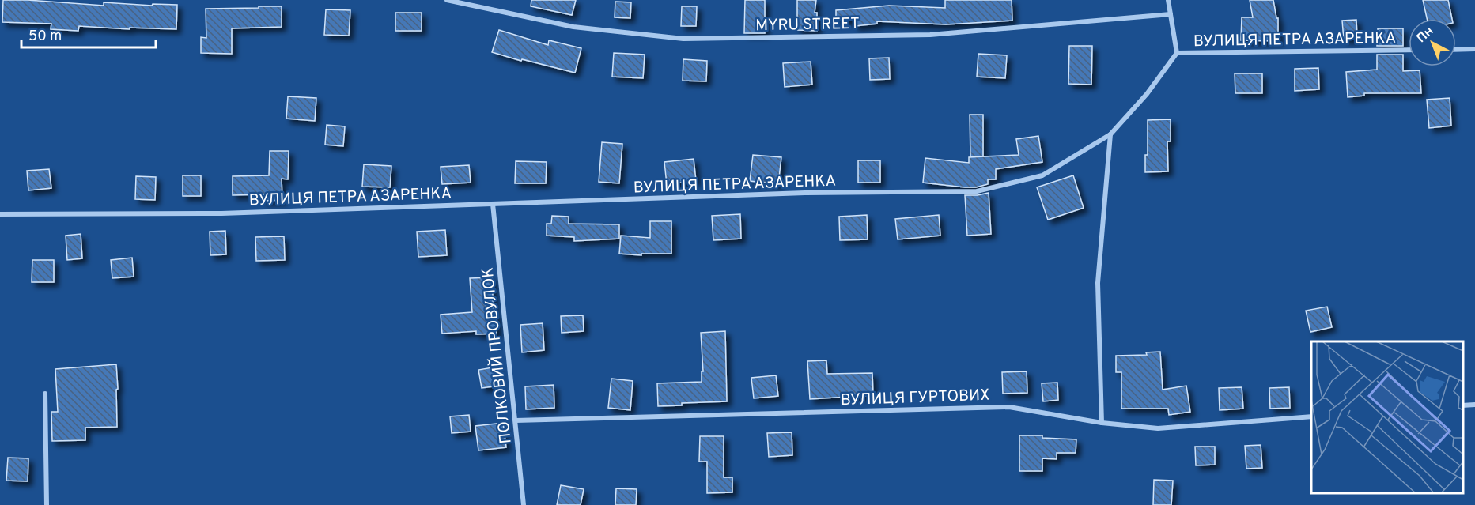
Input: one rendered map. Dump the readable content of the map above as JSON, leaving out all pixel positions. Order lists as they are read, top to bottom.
{
  "streets": {
    "street": [
      "MYRU STREET",
      "ВУЛИЦЯ ПЕТРА АЗАРЕНКА",
      "ПОЛКОВИЙ ПРОВУЛОК",
      "ВУЛИЦЯ ГУРТОВИХ"
    ]
  },
  "crossings": [
    ["ВУЛИЦЯ ПЕТРА АЗАРЕНКА", "ПОЛКОВИЙ ПРОВУЛОК"],
    ["ПОЛКОВИЙ ПРОВУЛОК", "ВУЛИЦЯ ГУРТОВИХ"]
  ],
  "scale_bar": "50 m",
  "north": "top left"
}
